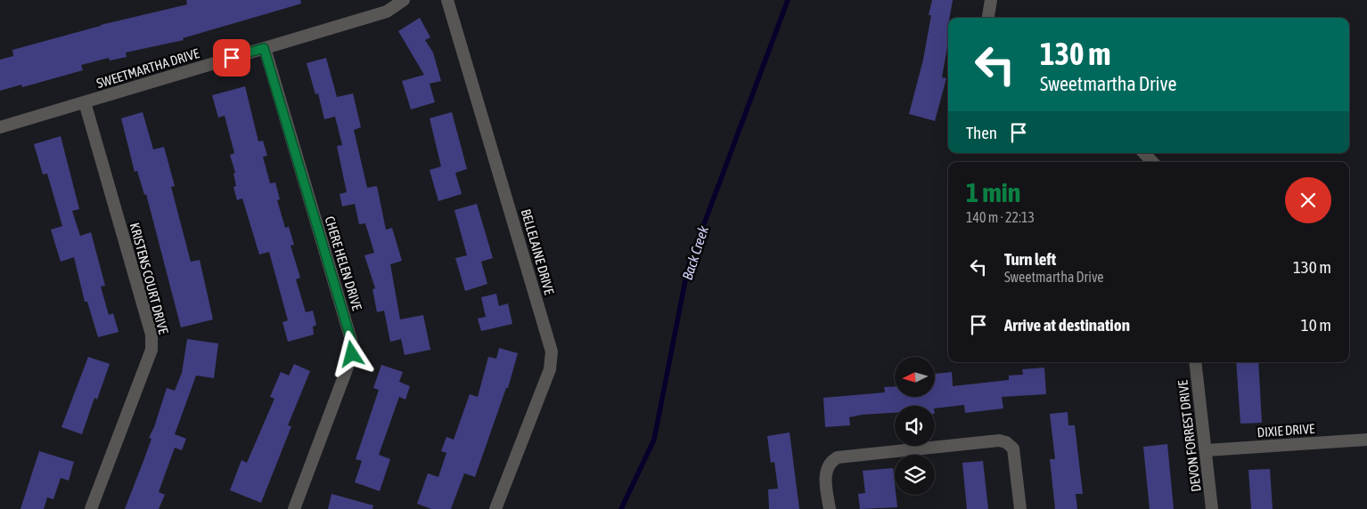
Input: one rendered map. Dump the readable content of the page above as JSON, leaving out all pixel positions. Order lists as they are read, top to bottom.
{
  "streets": {
    "street": [
      "SWEETMARTHA DRIVE",
      "BELLELAINE DRIVE",
      "CHERE HELEN DRIVE",
      "KRISTENS COURT DRIVE",
      "DIXIE DRIVE",
      "DEVON FORREST DRIVE"
    ]
  },
  "crossings": [
    ["SWEETMARTHA DRIVE", "CHERE HELEN DRIVE"],
    ["SWEETMARTHA DRIVE", "KRISTENS COURT DRIVE"],
    ["DIXIE DRIVE", "DEVON FORREST DRIVE"]
  ],
  "water": ["Back Creek"],
  "north": "left",
  "page": {
    "turn": ["130 m", "Sweetmartha Drive"],
    "then": "Then",
    "heading": ["1 min", "140 m · 22:13"],
    "list": [
      {
        "name": "Turn left",
        "note": "Sweetmartha Drive",
        "value": "130 m"
      },
      {
        "name": "Arrive at destination",
        "value": "10 m"
      }
    ]
  }
}
